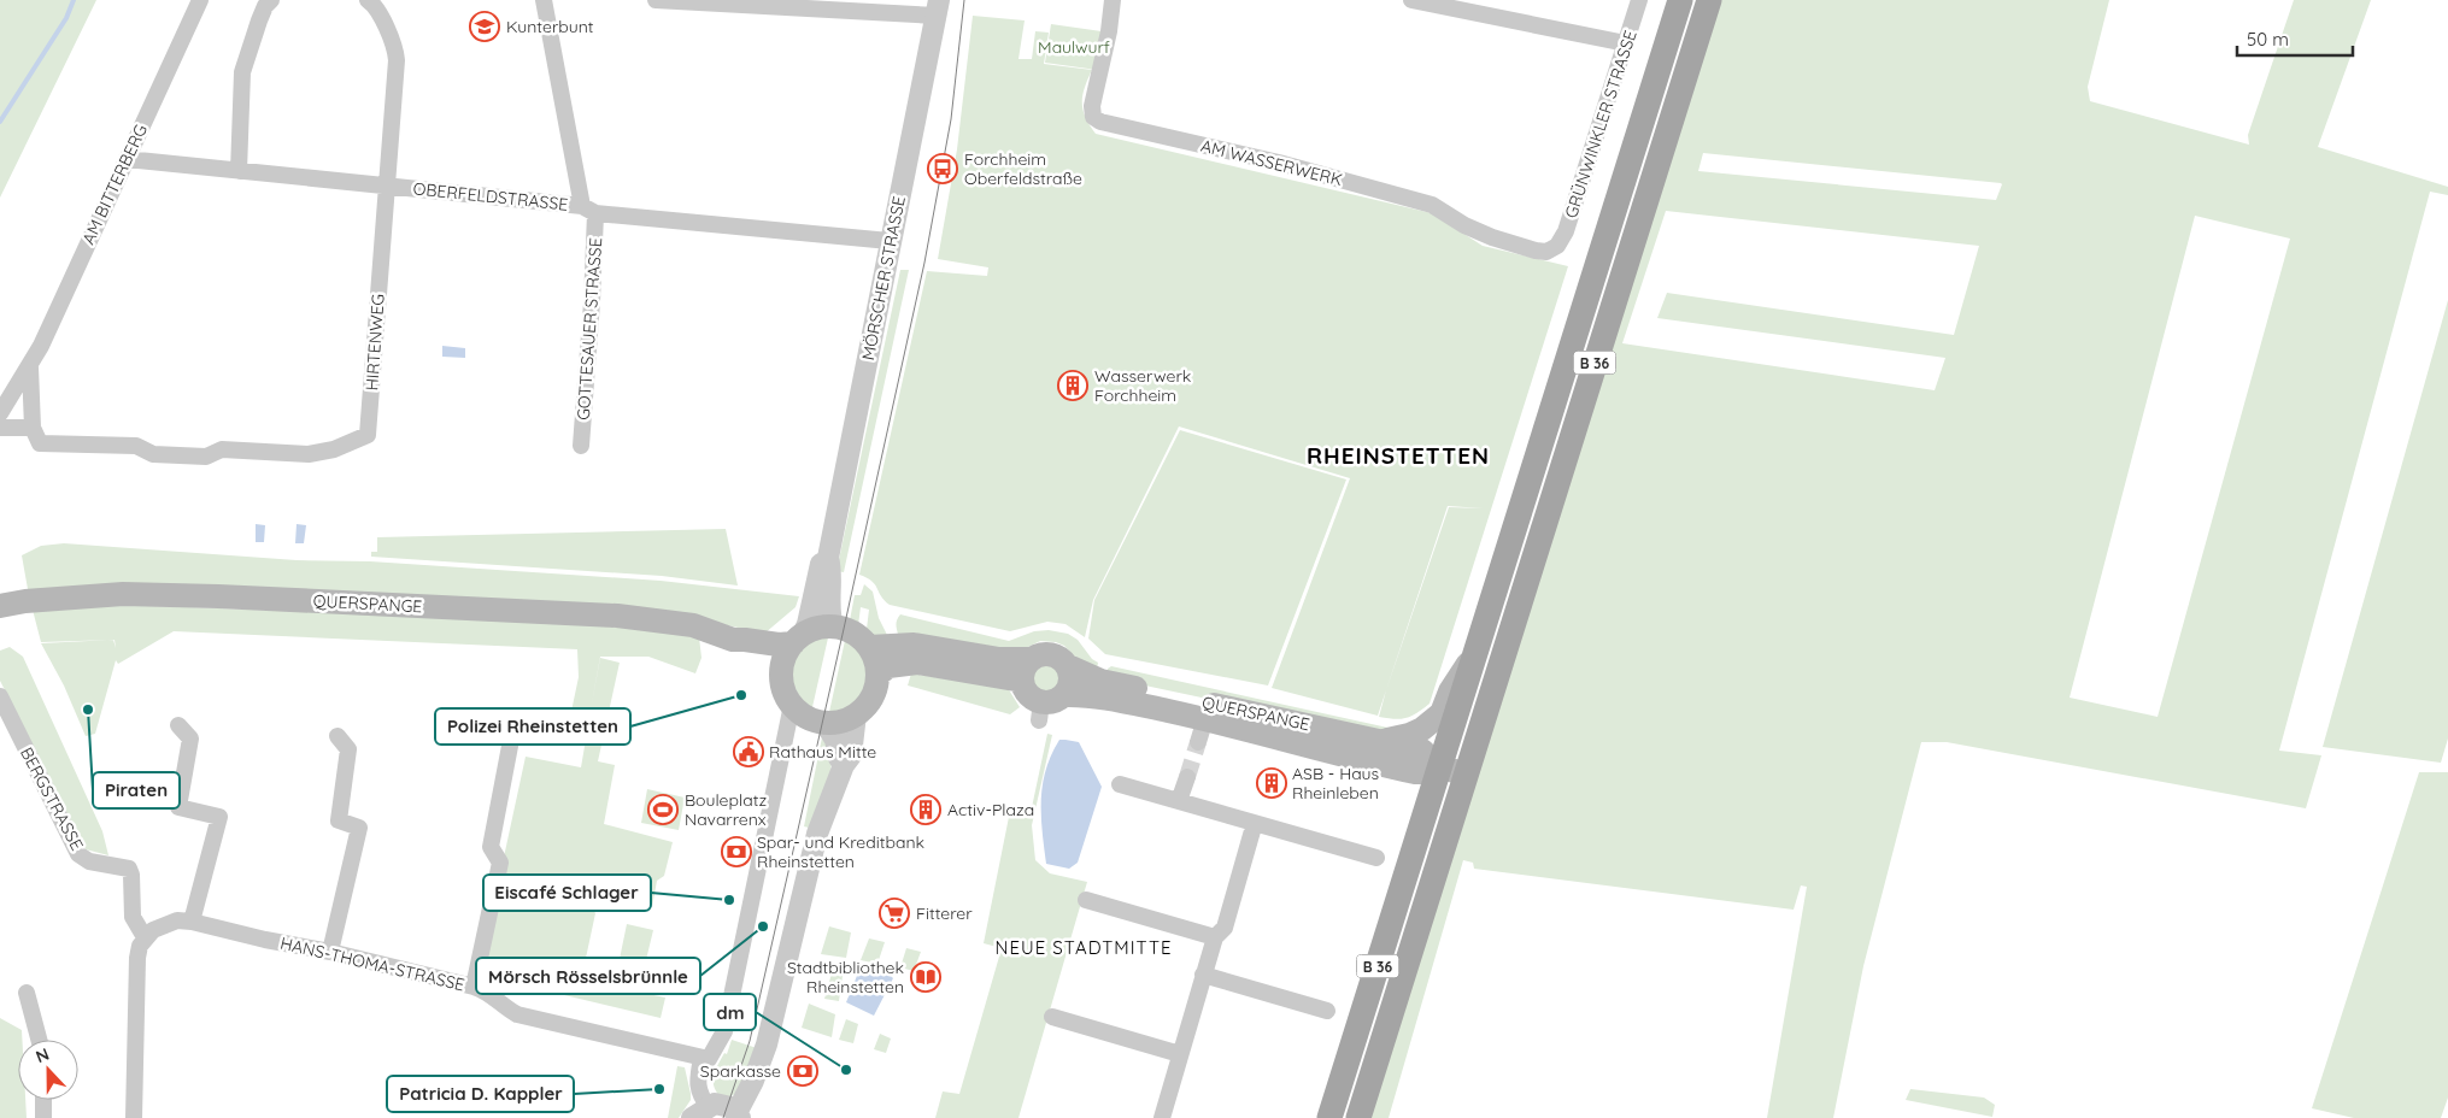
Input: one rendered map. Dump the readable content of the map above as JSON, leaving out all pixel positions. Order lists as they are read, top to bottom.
{
  "streets": {
    "main road": ["B 36", "QUERSPANGE"],
    "street": [
      "GRÜNWINKLER STRASSE",
      "AM WASSERWERK",
      "AM BITTERBERG",
      "OBERFELDSTRASSE",
      "MÖRSCHER STRASSE",
      "GOTTESAUER STRASSE",
      "HIRTENWEG",
      "BERGSTRASSE",
      "HANS-THOMA-STRASSE"
    ]
  },
  "crossings": [
    ["GRÜNWINKLER STRASSE", "AM WASSERWERK"],
    ["AM BITTERBERG", "OBERFELDSTRASSE"],
    ["AM BITTERBERG", "HIRTENWEG"],
    ["OBERFELDSTRASSE", "MÖRSCHER STRASSE"],
    ["OBERFELDSTRASSE", "GOTTESAUER STRASSE"],
    ["OBERFELDSTRASSE", "HIRTENWEG"],
    ["B 36", "QUERSPANGE"],
    ["BERGSTRASSE", "HANS-THOMA-STRASSE"]
  ],
  "districts": ["RHEINSTETTEN", "NEUE STADTMITTE"],
  "parks": ["Maulwurf"],
  "places": {
    "school or university": ["Kunterbunt"],
    "bus stop": ["Forchheim Oberfeldstraße"],
    "building": ["Wasserwerk Forchheim", "ASB - Haus Rheinleben", "Activ-Plaza"],
    "other": [
      "Polizei Rheinstetten",
      "Piraten",
      "Eiscafé Schlager",
      "Mörsch Rösselsbrünnle",
      "dm",
      "Patricia D. Kappler"
    ],
    "public building": ["Rathaus Mitte"],
    "sports": ["Bouleplatz Navarrenx"],
    "bank": ["Spar- und Kreditbank Rheinstetten", "Sparkasse"],
    "supermarket": ["Fitterer"],
    "library": ["Stadtbibliothek Rheinstetten"]
  },
  "scale_bar": "50 m",
  "north": "top"
}
